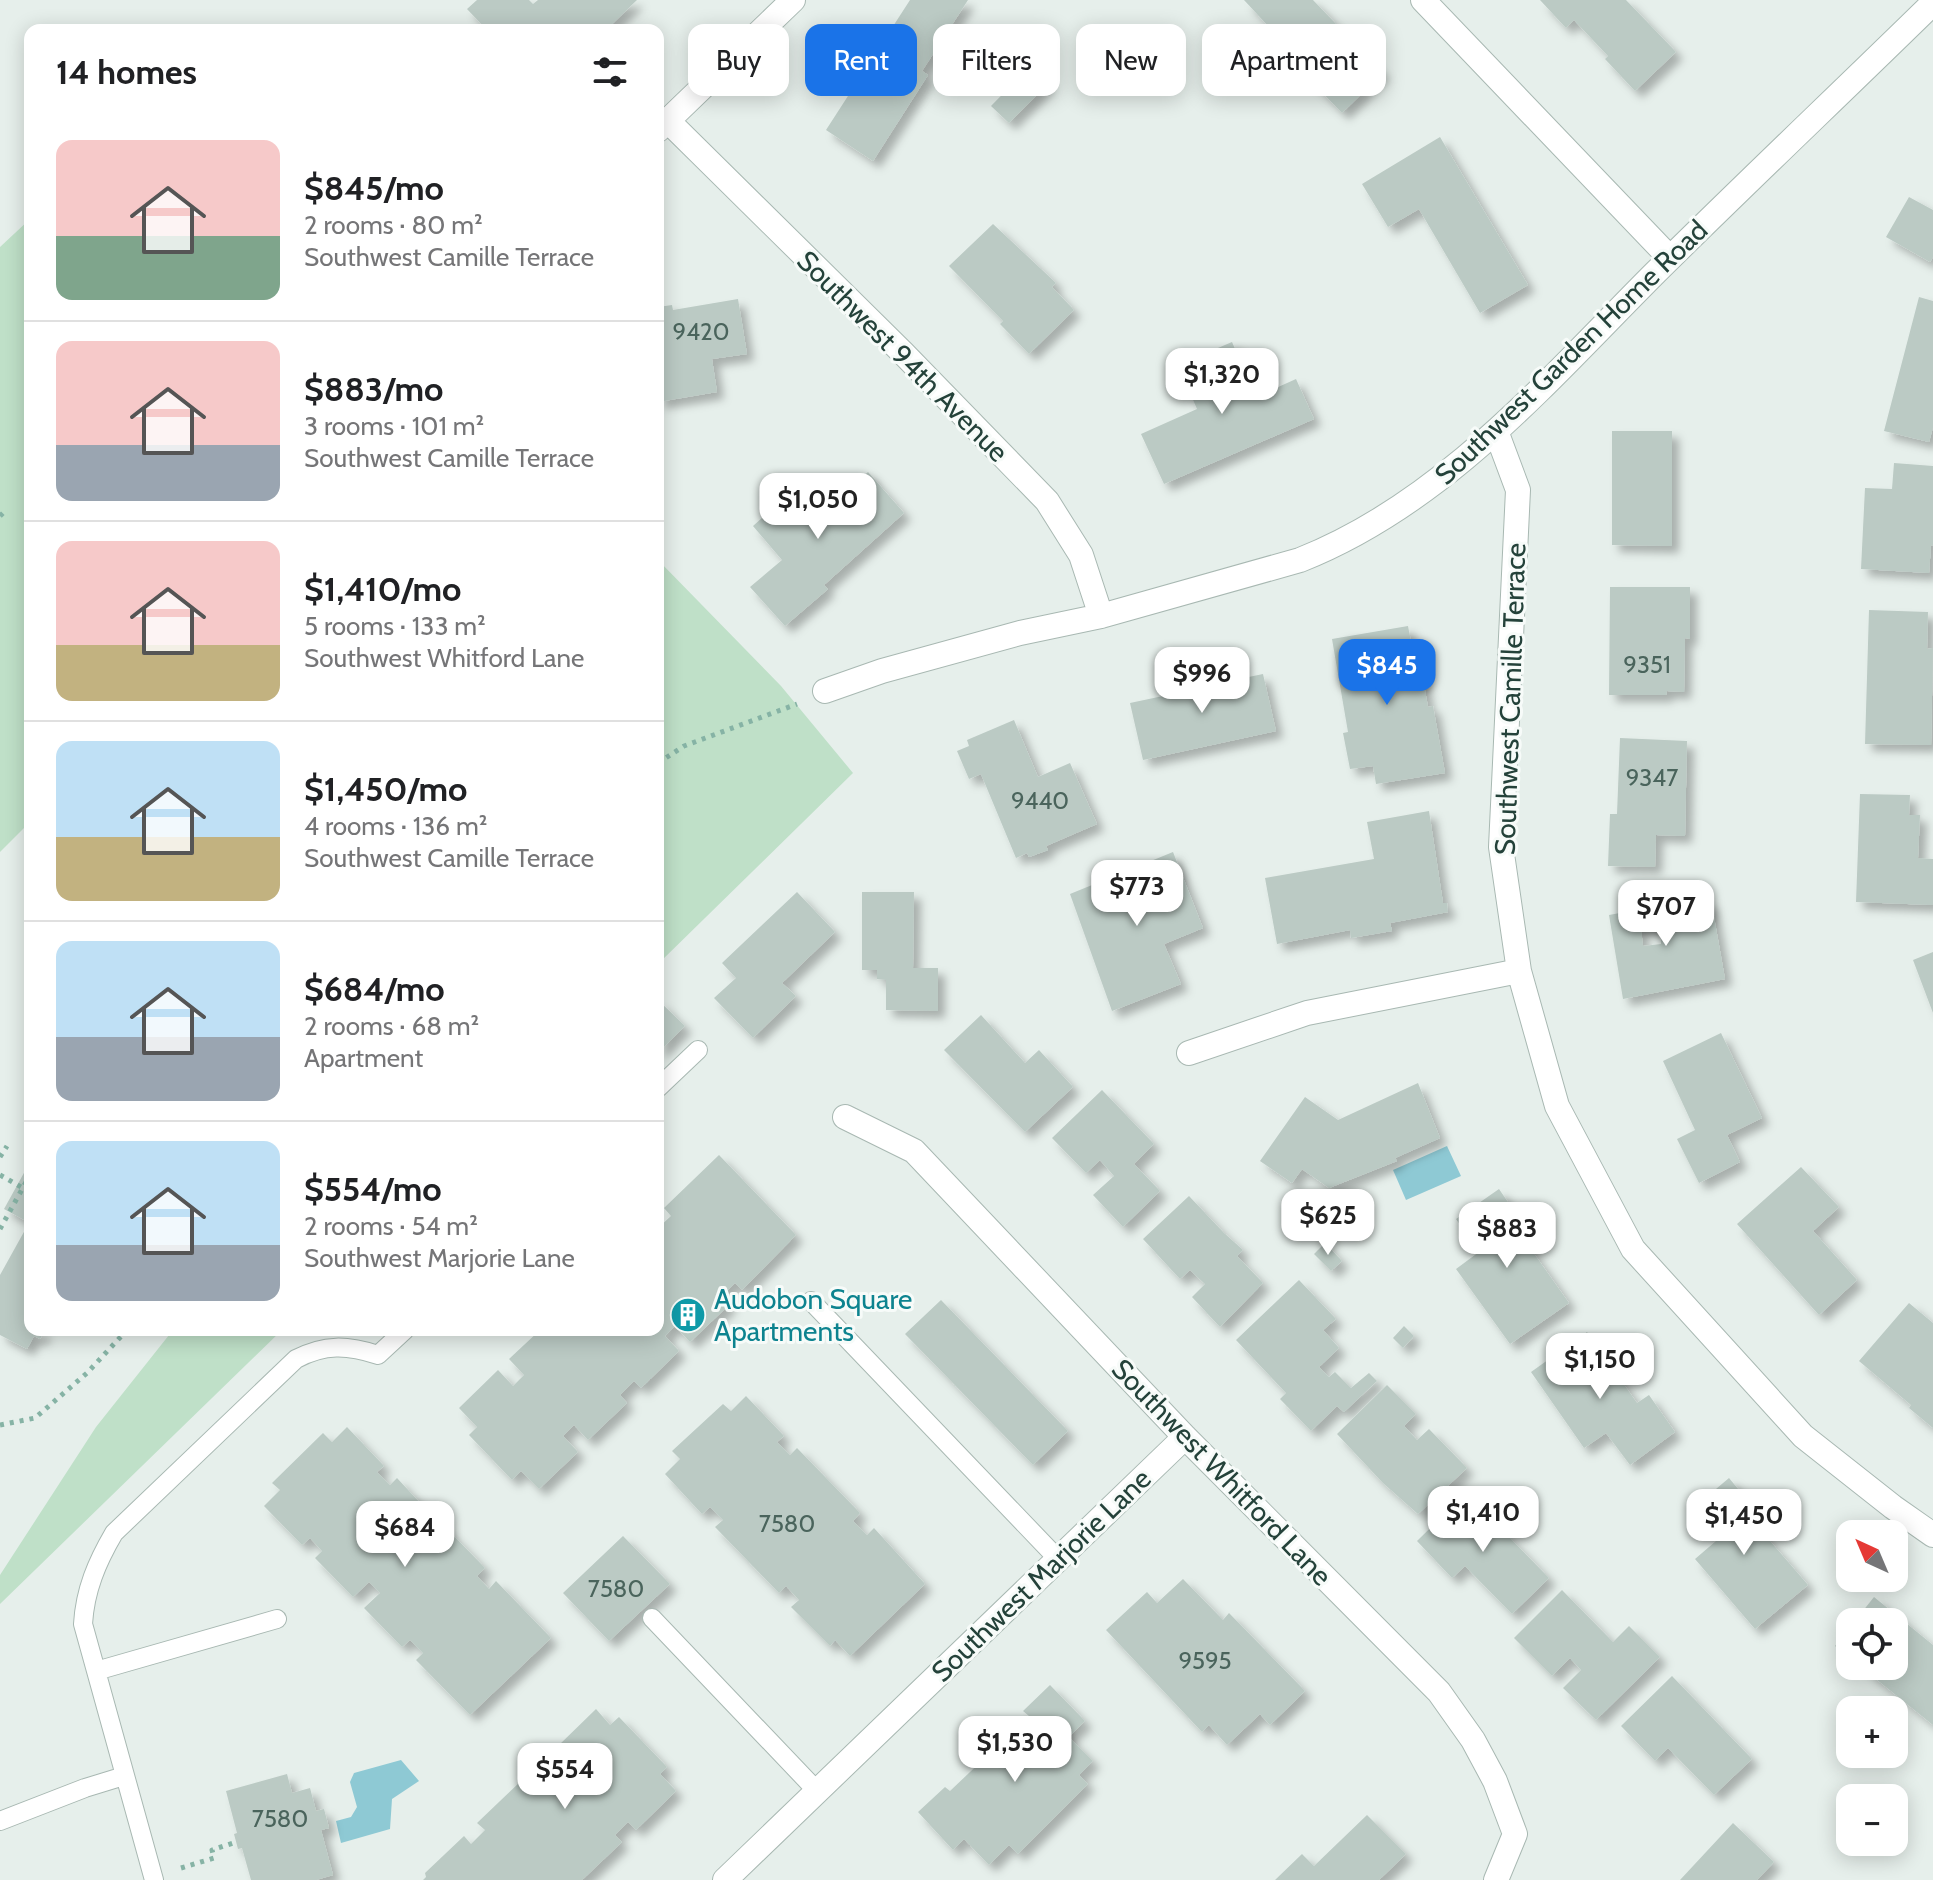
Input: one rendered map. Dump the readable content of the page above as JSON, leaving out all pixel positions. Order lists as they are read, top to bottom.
{
  "streets": {
    "street": [
      "Southwest Garden Home Road",
      "Southwest 94th Avenue",
      "Southwest Camille Terrace",
      "Southwest Whitford Lane",
      "Southwest Marjorie Lane"
    ]
  },
  "crossings": [
    ["Southwest Garden Home Road", "Southwest 94th Avenue"],
    ["Southwest Garden Home Road", "Southwest Camille Terrace"],
    ["Southwest Whitford Lane", "Southwest Marjorie Lane"]
  ],
  "places": {
    "building": ["Audobon Square Apartments"]
  },
  "house_numbers": [
    "9420",
    "9351",
    "9347",
    "9440",
    "7580",
    "7580",
    "9595",
    "7580"
  ],
  "north": "top left",
  "page": {
    "chip": [
      "Buy",
      "Rent",
      "Filters",
      "New",
      "Apartment"
    ],
    "heading": "14 homes",
    "list": [
      {
        "name": "$845/mo",
        "note": "2 rooms · 80 m² · Southwest Camille Terrace"
      },
      {
        "name": "$883/mo",
        "note": "3 rooms · 101 m² · Southwest Camille Terrace"
      },
      {
        "name": "$1,410/mo",
        "note": "5 rooms · 133 m² · Southwest Whitford Lane"
      },
      {
        "name": "$1,450/mo",
        "note": "4 rooms · 136 m² · Southwest Camille Terrace"
      },
      {
        "name": "$684/mo",
        "note": "2 rooms · 68 m² · Apartment"
      },
      {
        "name": "$554/mo",
        "note": "2 rooms · 54 m² · Southwest Marjorie Lane"
      }
    ],
    "price": [
      "$1,320",
      "$1,050",
      "$845",
      "$996",
      "$773",
      "$707",
      "$625",
      "$883",
      "$1,150",
      "$1,410",
      "$1,450",
      "$684",
      "$1,530",
      "$554"
    ],
    "map_buttons": ["+", "−"]
  }
}
